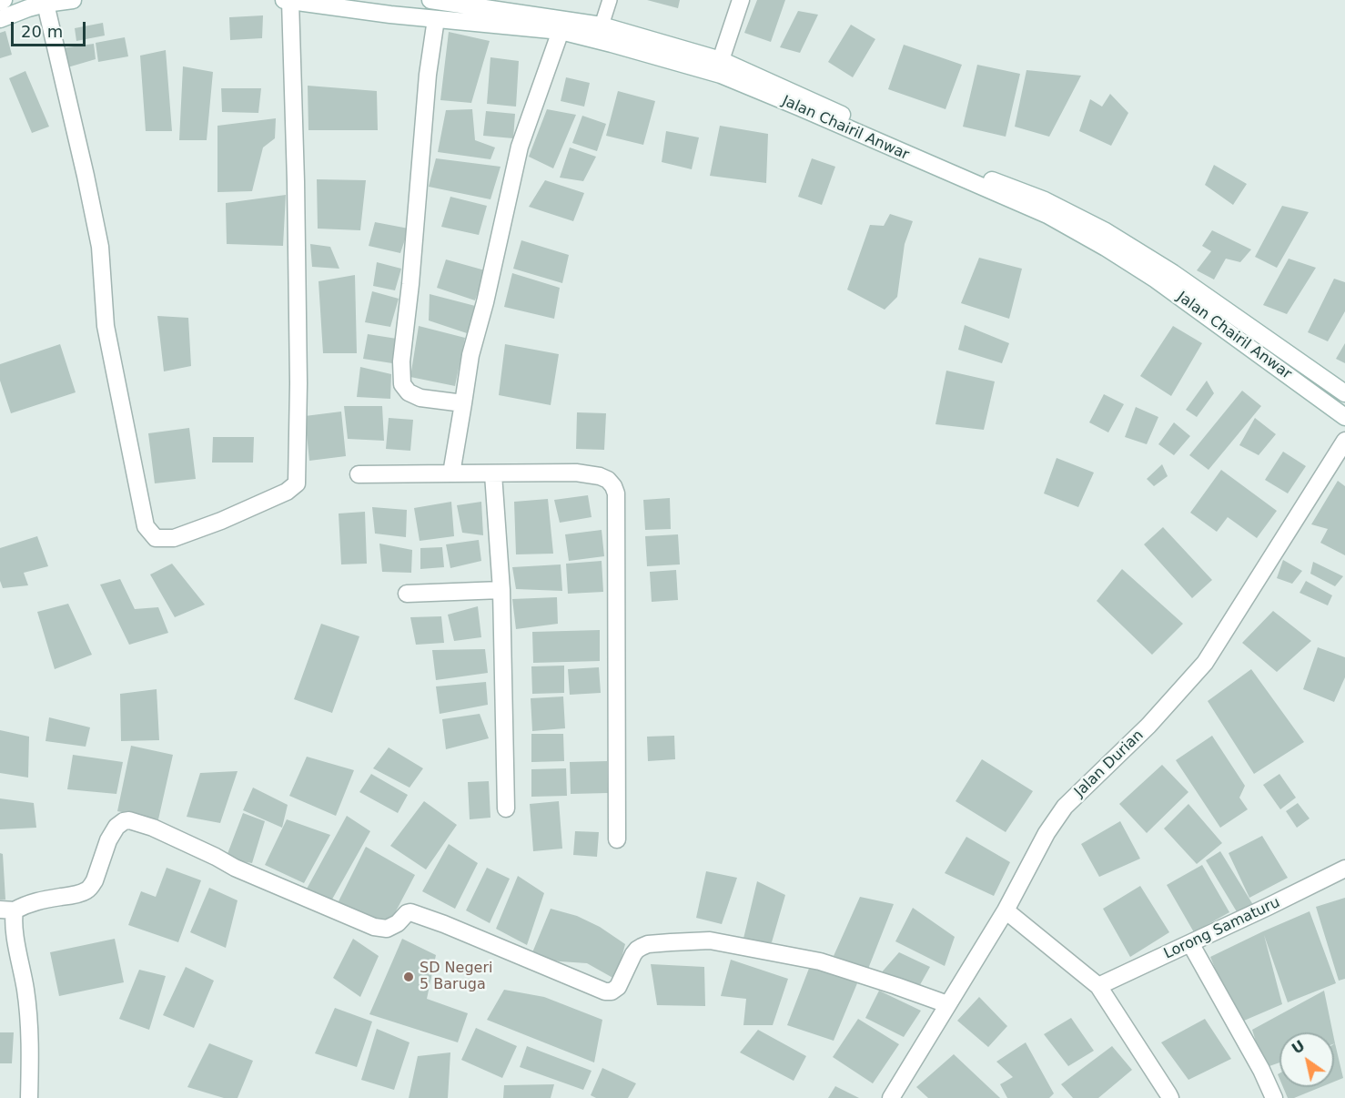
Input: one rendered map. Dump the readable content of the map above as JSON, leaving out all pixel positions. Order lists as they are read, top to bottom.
{
  "streets": {
    "street": ["Jalan Chairil Anwar", "Jalan Durian", "Lorong Samaturu"]
  },
  "places": ["SD Negeri 5 Baruga"],
  "scale_bar": "20 m",
  "north": "top left"
}
